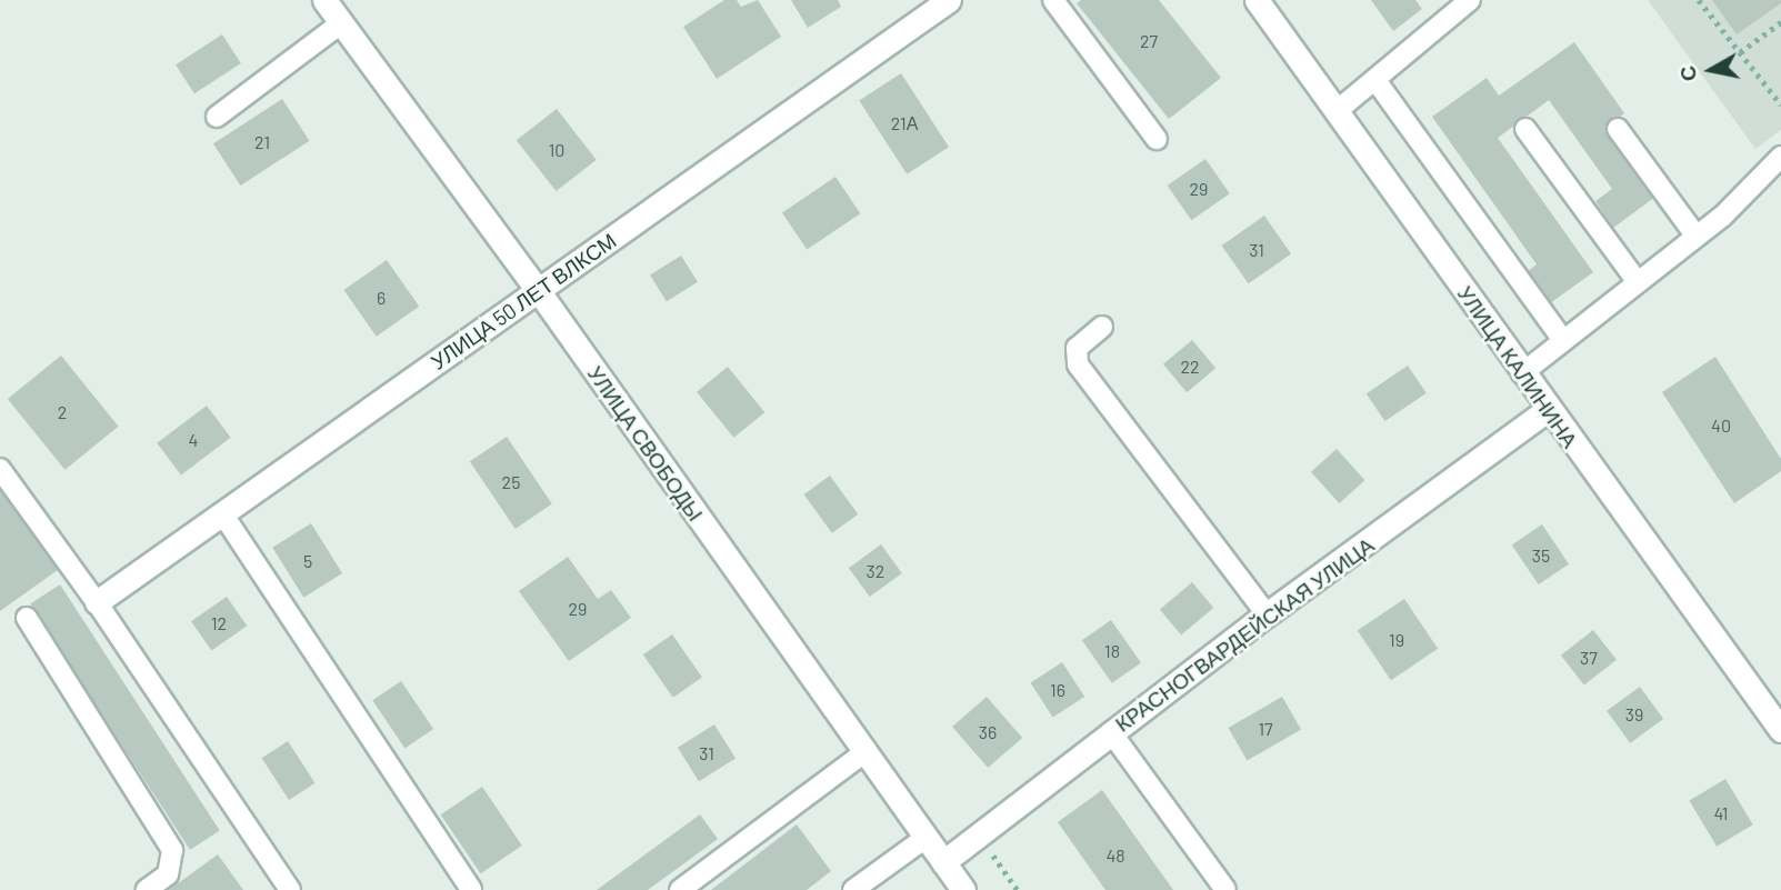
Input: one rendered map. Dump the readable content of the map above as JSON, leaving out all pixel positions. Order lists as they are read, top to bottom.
{
  "streets": {
    "street": [
      "УЛИЦА 50 ЛЕТ ВЛКСМ",
      "УЛИЦА КАЛИНИНА",
      "УЛИЦА СВОБОДЫ",
      "КРАСНОГВАРДЕЙСКАЯ УЛИЦА"
    ]
  },
  "crossings": [
    ["УЛИЦА 50 ЛЕТ ВЛКСМ", "УЛИЦА СВОБОДЫ"],
    ["УЛИЦА КАЛИНИНА", "КРАСНОГВАРДЕЙСКАЯ УЛИЦА"],
    ["УЛИЦА СВОБОДЫ", "КРАСНОГВАРДЕЙСКАЯ УЛИЦА"]
  ],
  "house_numbers": [
    "27",
    "21А",
    "21",
    "10",
    "29",
    "31",
    "6",
    "22",
    "2",
    "40",
    "4",
    "25",
    "35",
    "5",
    "32",
    "29",
    "12",
    "19",
    "18",
    "37",
    "16",
    "39",
    "17",
    "36",
    "31",
    "41",
    "48"
  ],
  "north": "left"
}
